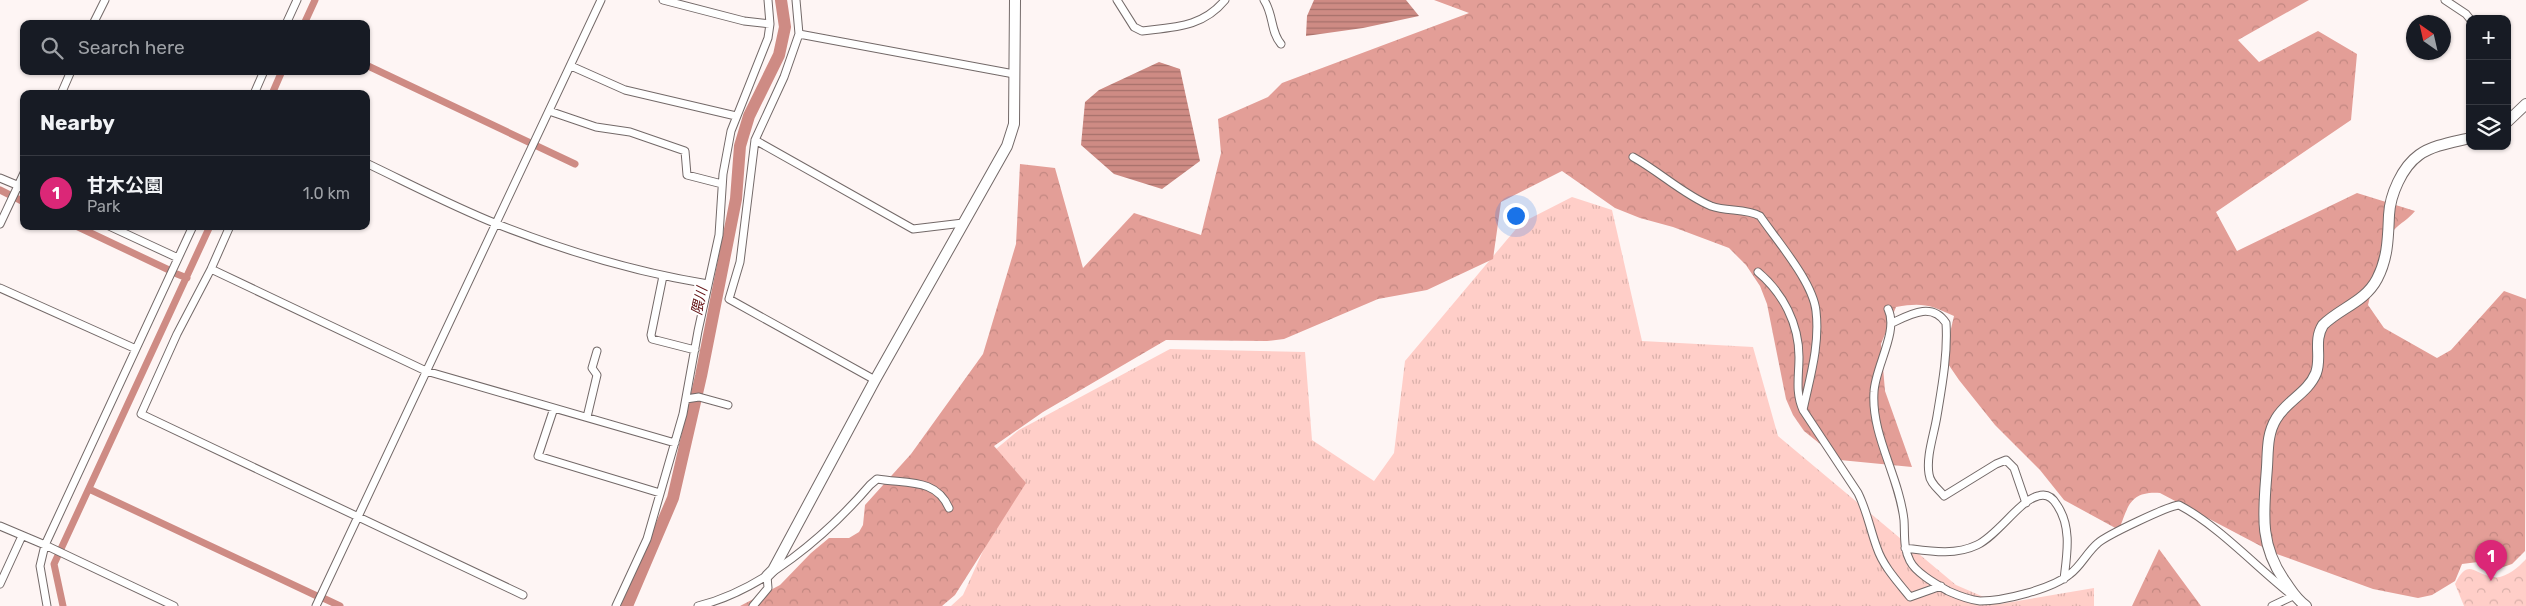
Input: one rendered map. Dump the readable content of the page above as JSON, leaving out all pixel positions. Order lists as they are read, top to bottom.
{
  "water": ["隈川"],
  "north": "top left",
  "page": {
    "map_buttons": ["+", "−"],
    "search": "Search here",
    "heading": "Nearby",
    "list": [
      {
        "mark": "1",
        "name": "甘木公園",
        "note": "Park",
        "value": "1.0 km"
      }
    ],
    "pins": "1"
  }
}
